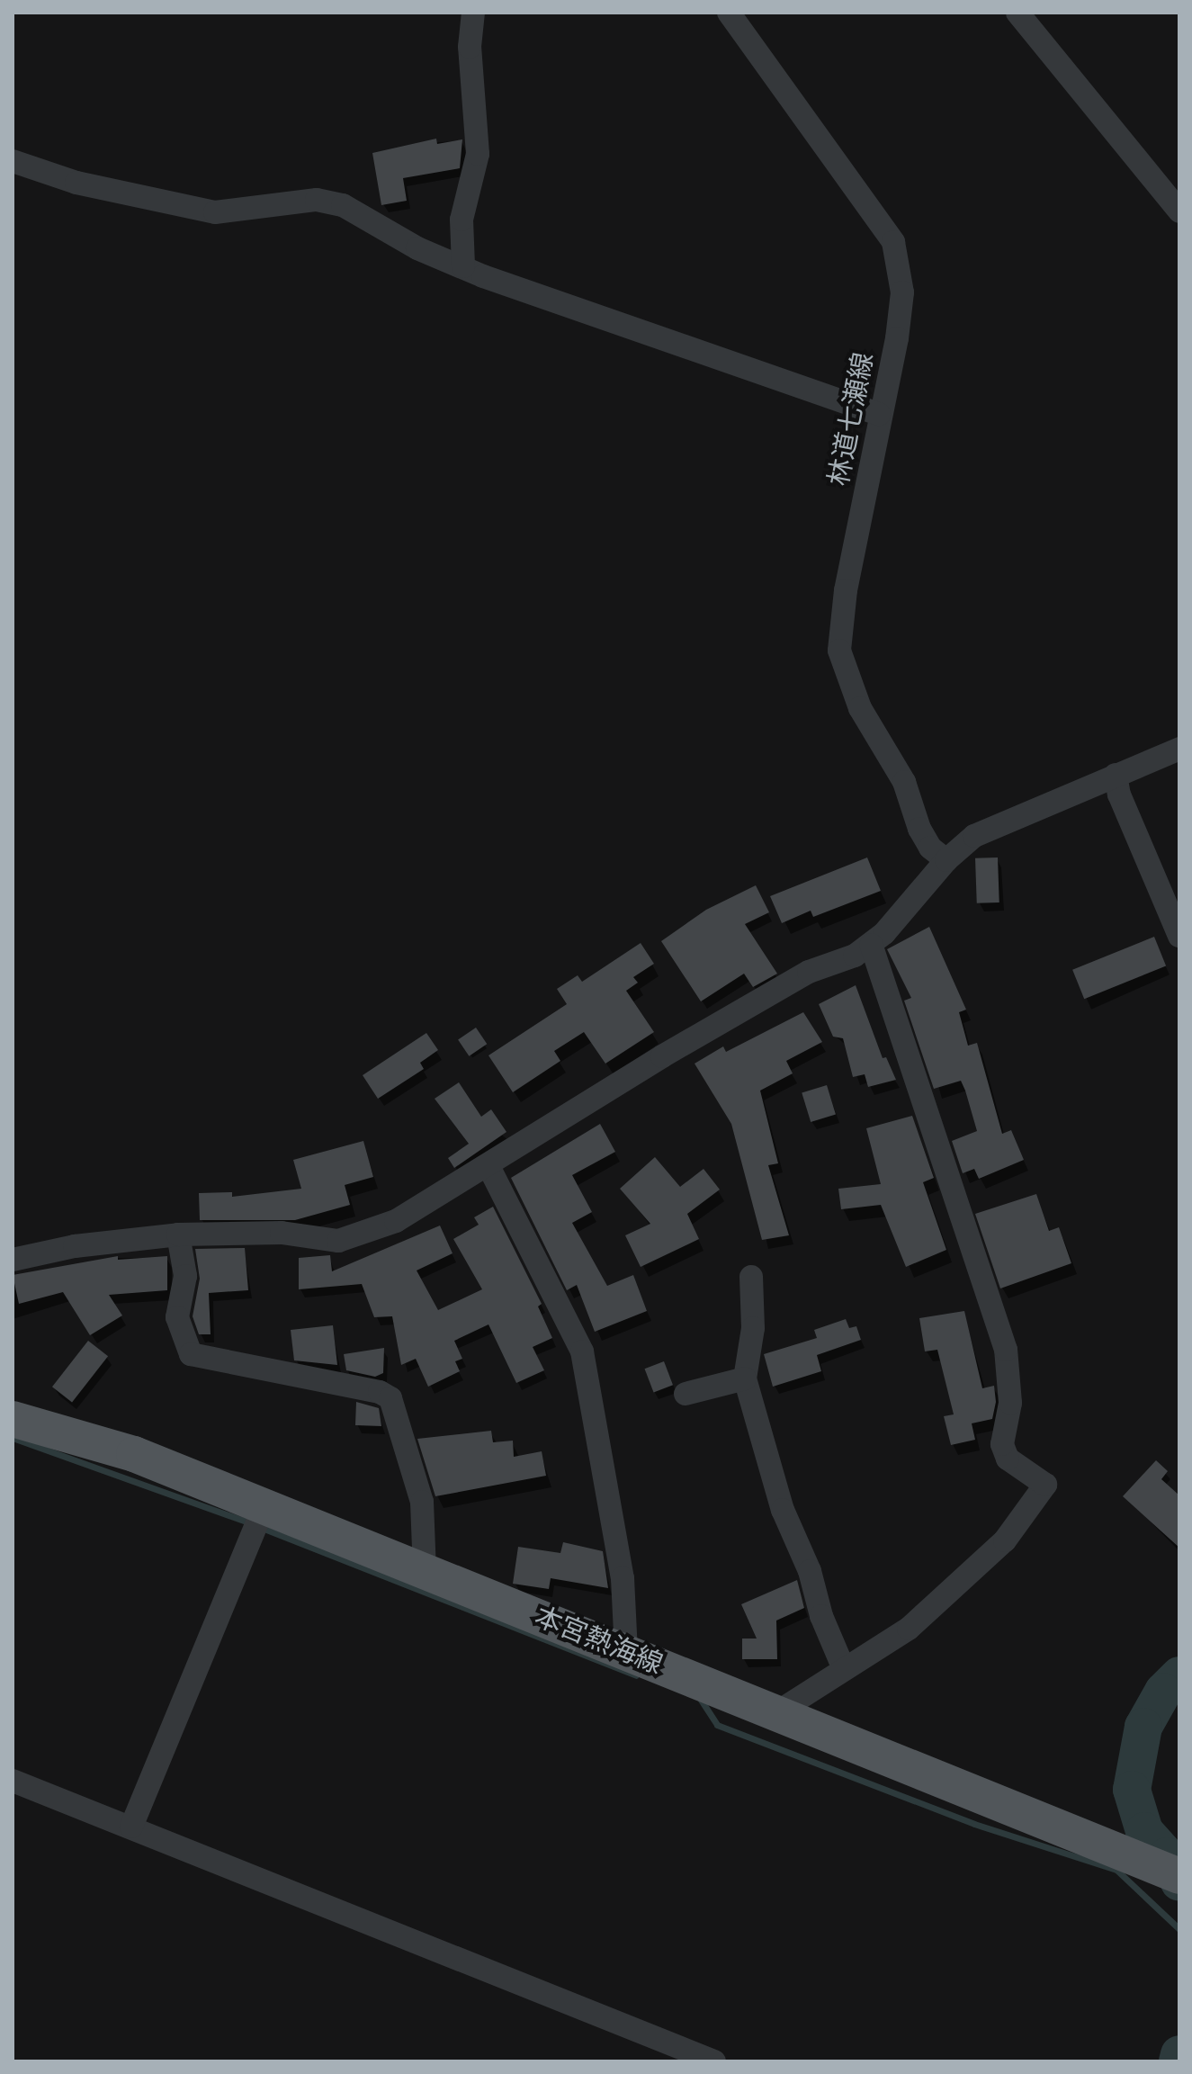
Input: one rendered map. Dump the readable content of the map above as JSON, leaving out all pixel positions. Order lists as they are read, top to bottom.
{
  "streets": {
    "main road": ["本宮熱海線"],
    "street": ["林道七瀬線"]
  }
}
